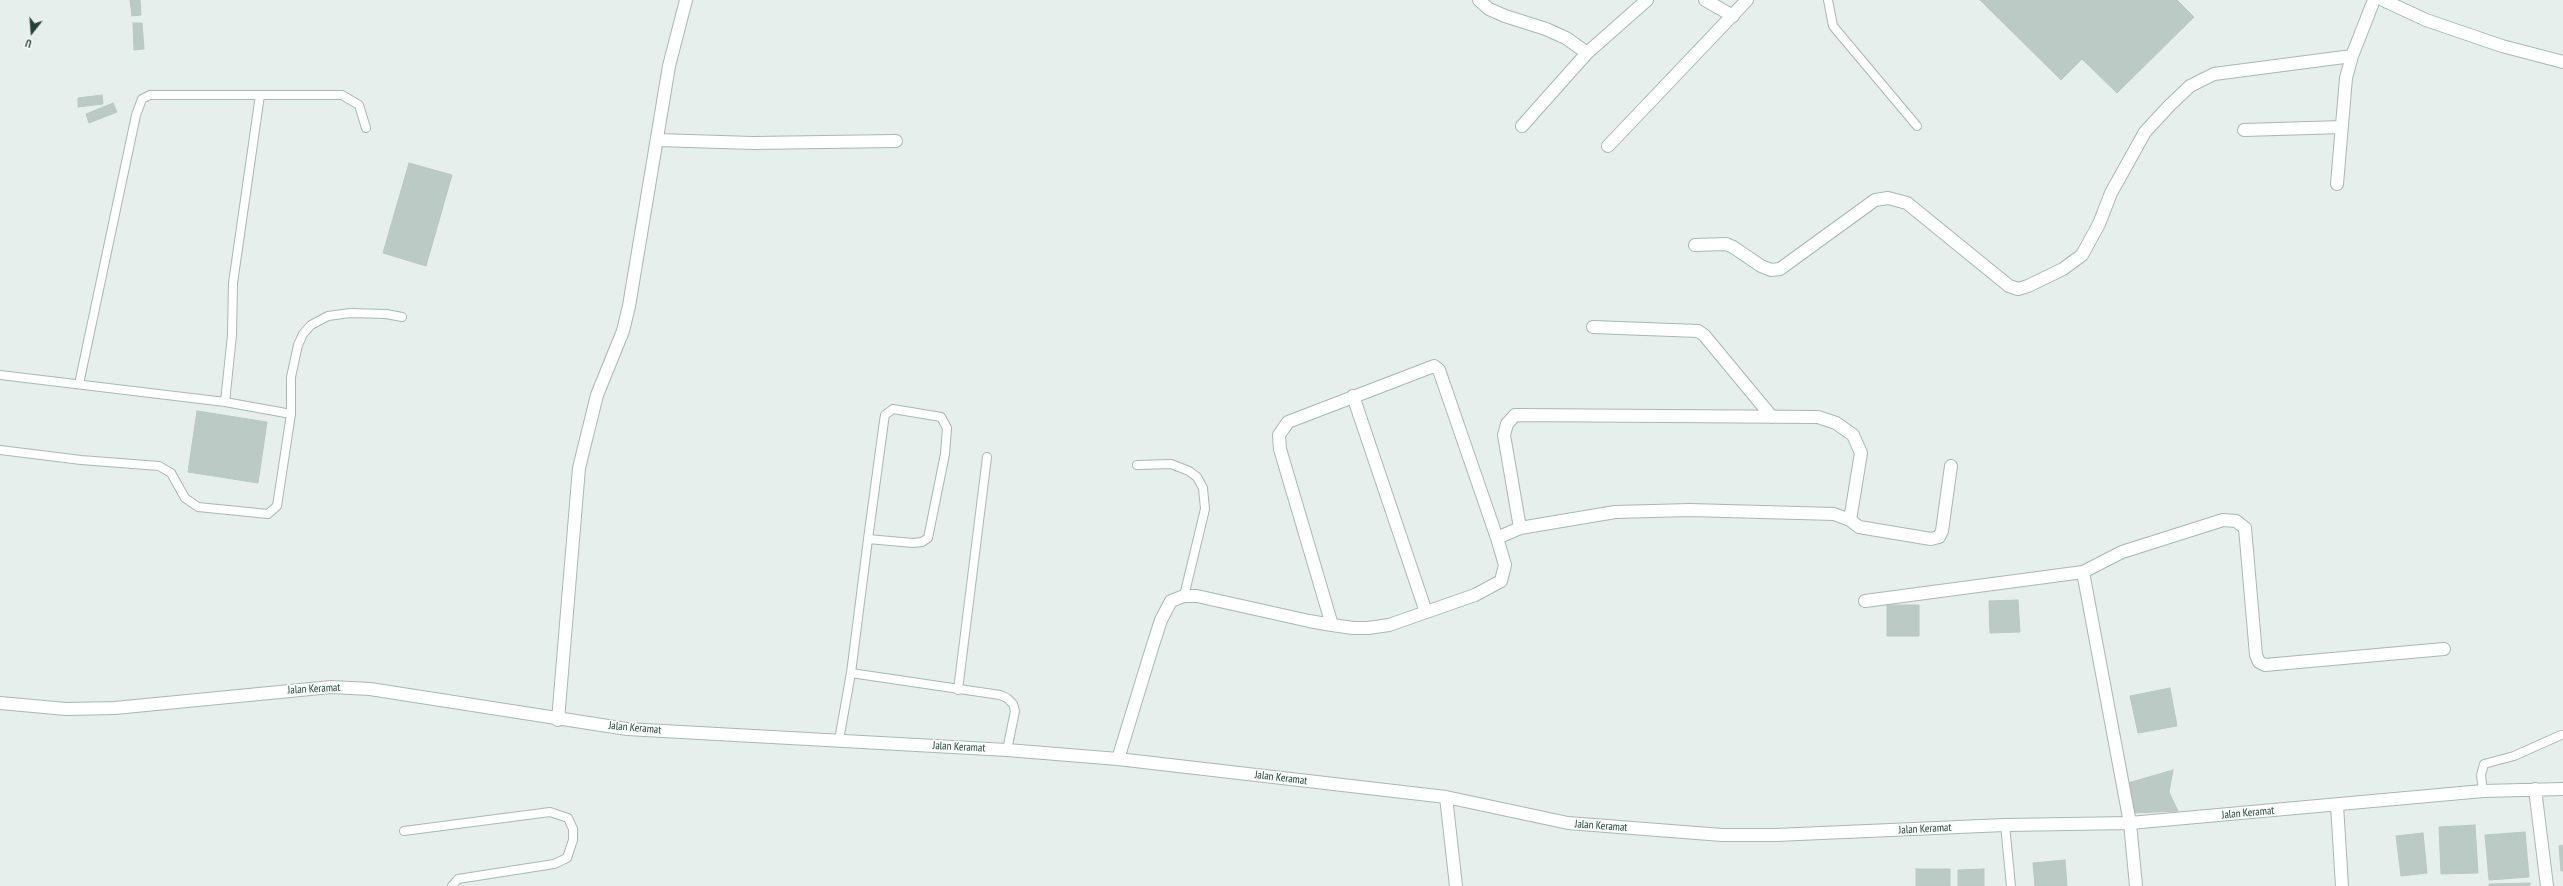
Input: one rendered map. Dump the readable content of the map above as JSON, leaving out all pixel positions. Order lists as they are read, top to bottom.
{
  "streets": {
    "street": ["Jalan Keramat"]
  },
  "north": "bottom"
}
